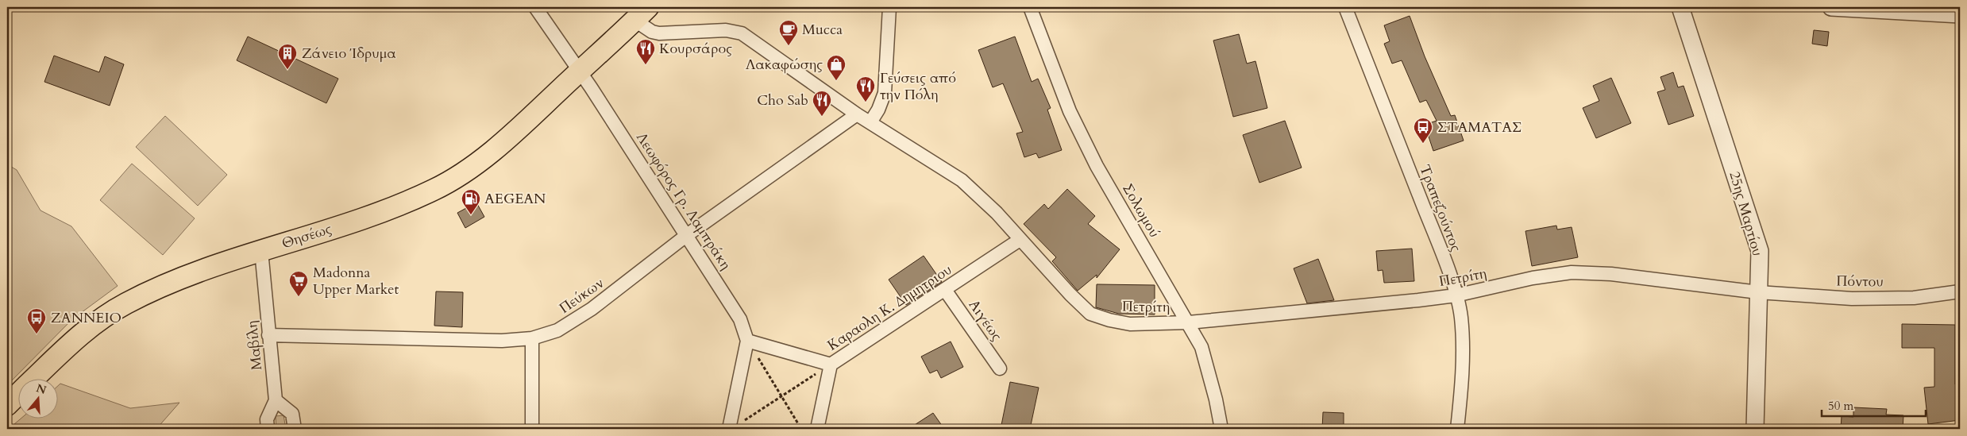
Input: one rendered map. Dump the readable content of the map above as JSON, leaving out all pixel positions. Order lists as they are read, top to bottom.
{
  "streets": {
    "main road": ["Θησέως"],
    "street": [
      "Λεωφόρος Γρ. Λαμπράκη",
      "Τραπεζούντος",
      "Σολωμού",
      "25ης Μαρτίου",
      "Πετρίτη",
      "Πόντου",
      "Πεύκων",
      "Καραολη Κ. Δημητριου",
      "Αιγέως",
      "Μαβίλη"
    ]
  },
  "crossings": [
    ["Λεωφόρος Γρ. Λαμπράκη", "Θησέως"],
    ["Λεωφόρος Γρ. Λαμπράκη", "Πεύκων"],
    ["Τραπεζούντος", "Πετρίτη"],
    ["Σολωμού", "Πετρίτη"],
    ["25ης Μαρτίου", "Πετρίτη"],
    ["25ης Μαρτίου", "Πόντου"],
    ["Θησέως", "Πετρίτη"],
    ["Θησέως", "Μαβίλη"],
    ["Πετρίτη", "Πόντου"],
    ["Πετρίτη", "Πεύκων"],
    ["Πετρίτη", "Καραολη Κ. Δημητριου"],
    ["Πεύκων", "Μαβίλη"],
    ["Καραολη Κ. Δημητριου", "Αιγέως"]
  ],
  "places": {
    "cafe": ["Mucca"],
    "restaurant": ["Κουρσάρος", "Γεύσεις από την Πόλη", "Cho Sab"],
    "building": ["Ζάνειο Ίδρυμα"],
    "shop": ["Λακαφώσης"],
    "bus stop": ["ΣΤΑΜΑΤΑΣ", "ΖΑΝΝΕΙΟ"],
    "fuel station": ["AEGEAN"],
    "supermarket": ["Madonna Upper Market"]
  },
  "scale_bar": "50 m",
  "north": "top"
}
